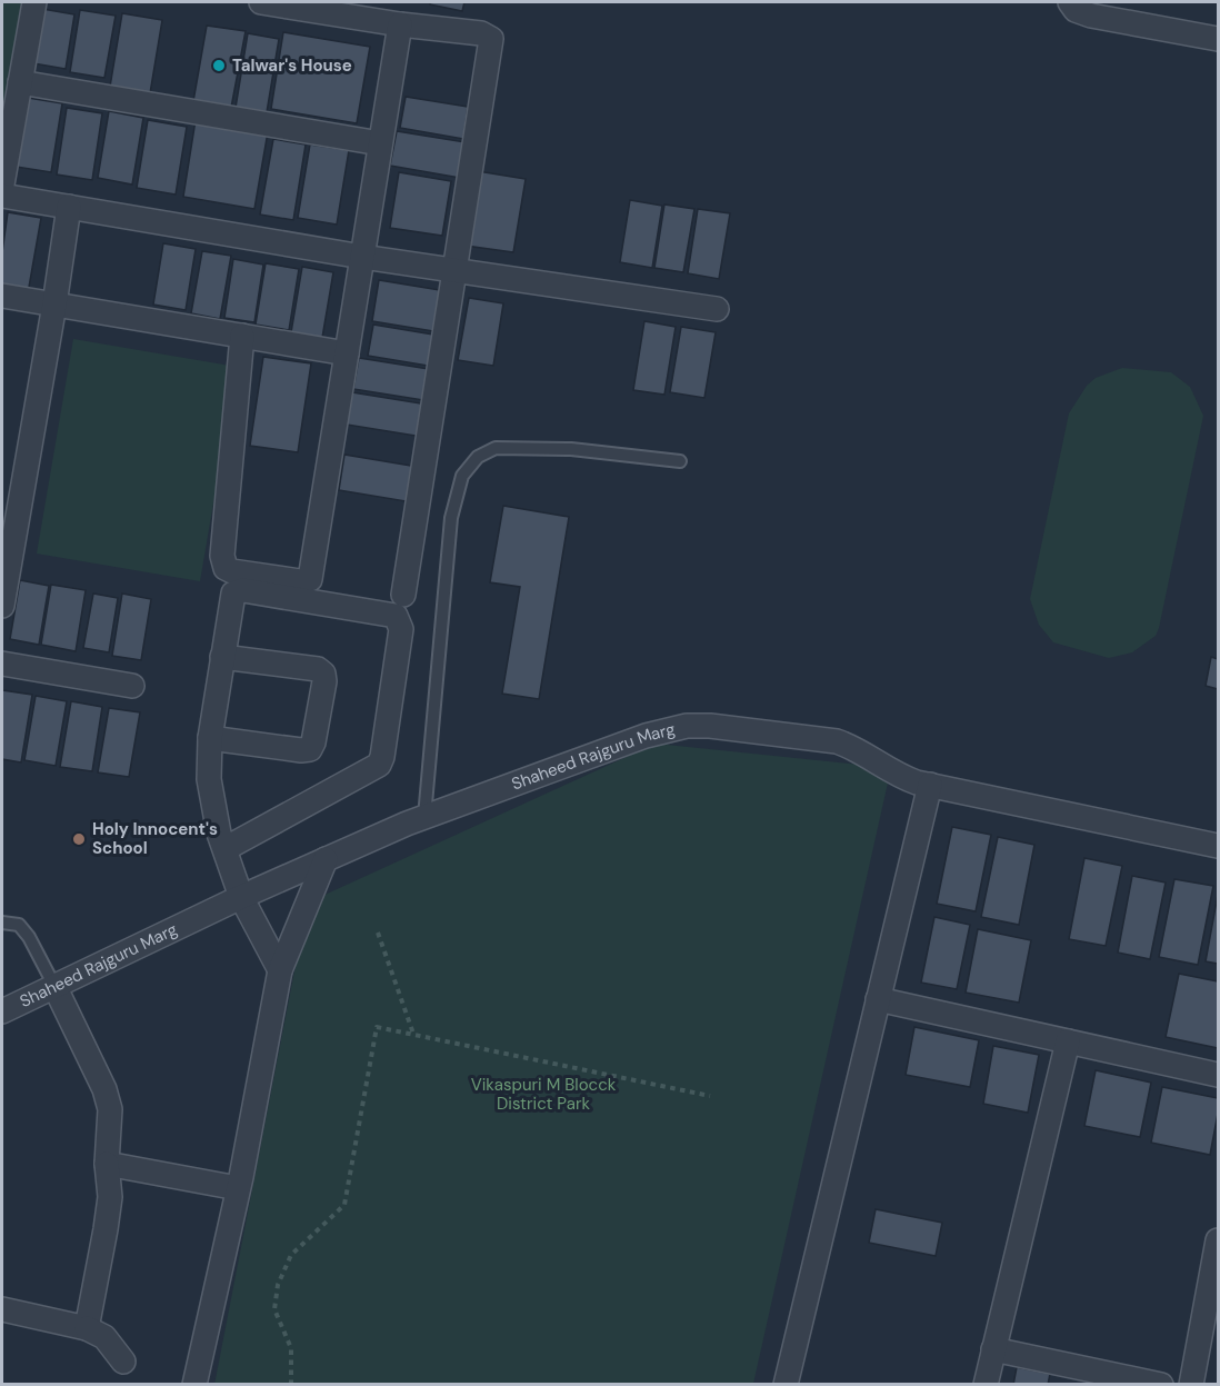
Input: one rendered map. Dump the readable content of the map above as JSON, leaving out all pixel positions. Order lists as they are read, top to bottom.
{
  "streets": {
    "street": ["Shaheed Rajguru Marg"]
  },
  "parks": ["Vikaspuri M Blocck District Park"],
  "places": ["Talwar's House", "Holy Innocent's School"]
}
